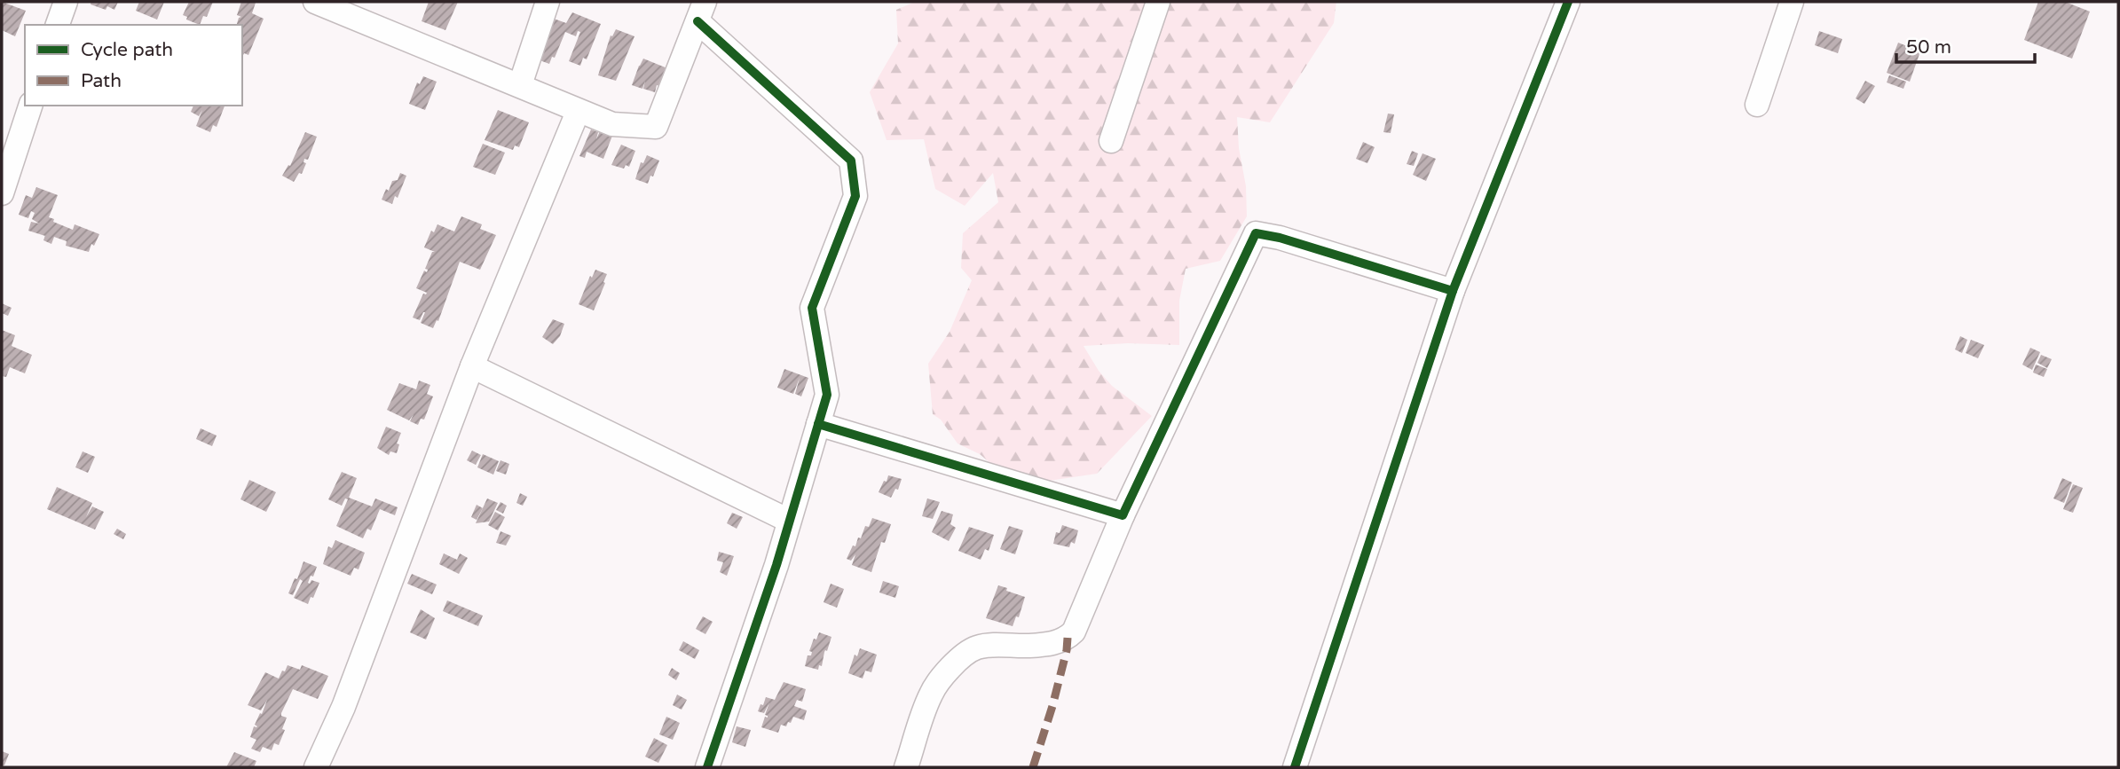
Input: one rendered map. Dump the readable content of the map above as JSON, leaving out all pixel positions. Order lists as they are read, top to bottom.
{
  "legend": ["Cycle path", "Path"],
  "scale_bar": "50 m"
}
